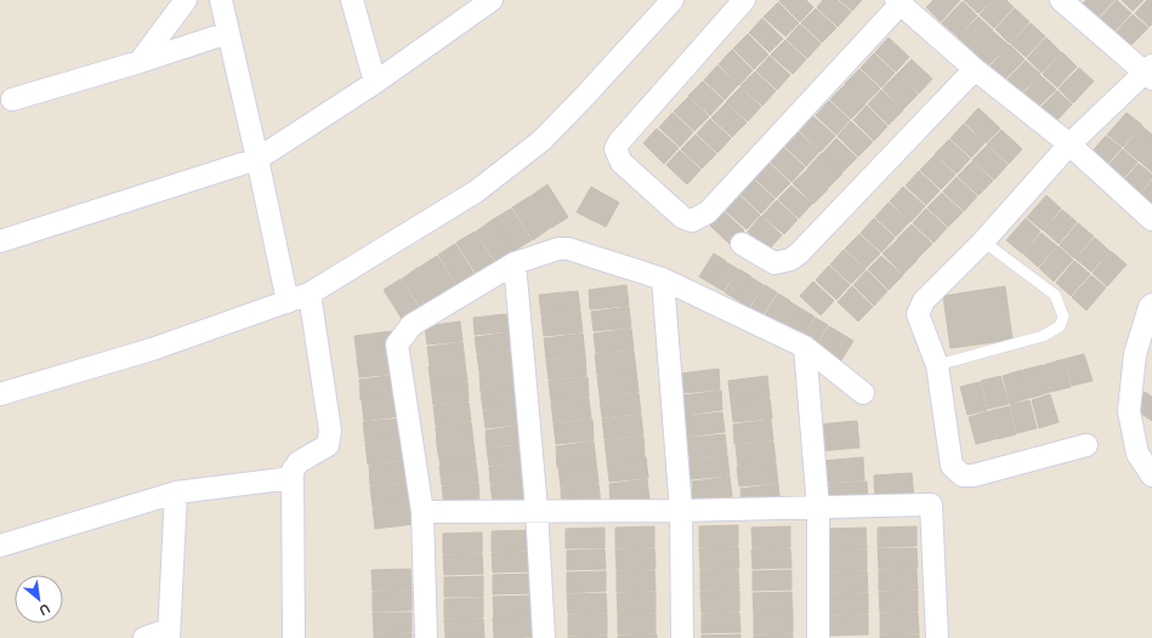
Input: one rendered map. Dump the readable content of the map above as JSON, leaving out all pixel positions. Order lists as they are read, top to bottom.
{
  "north": "bottom right"
}
